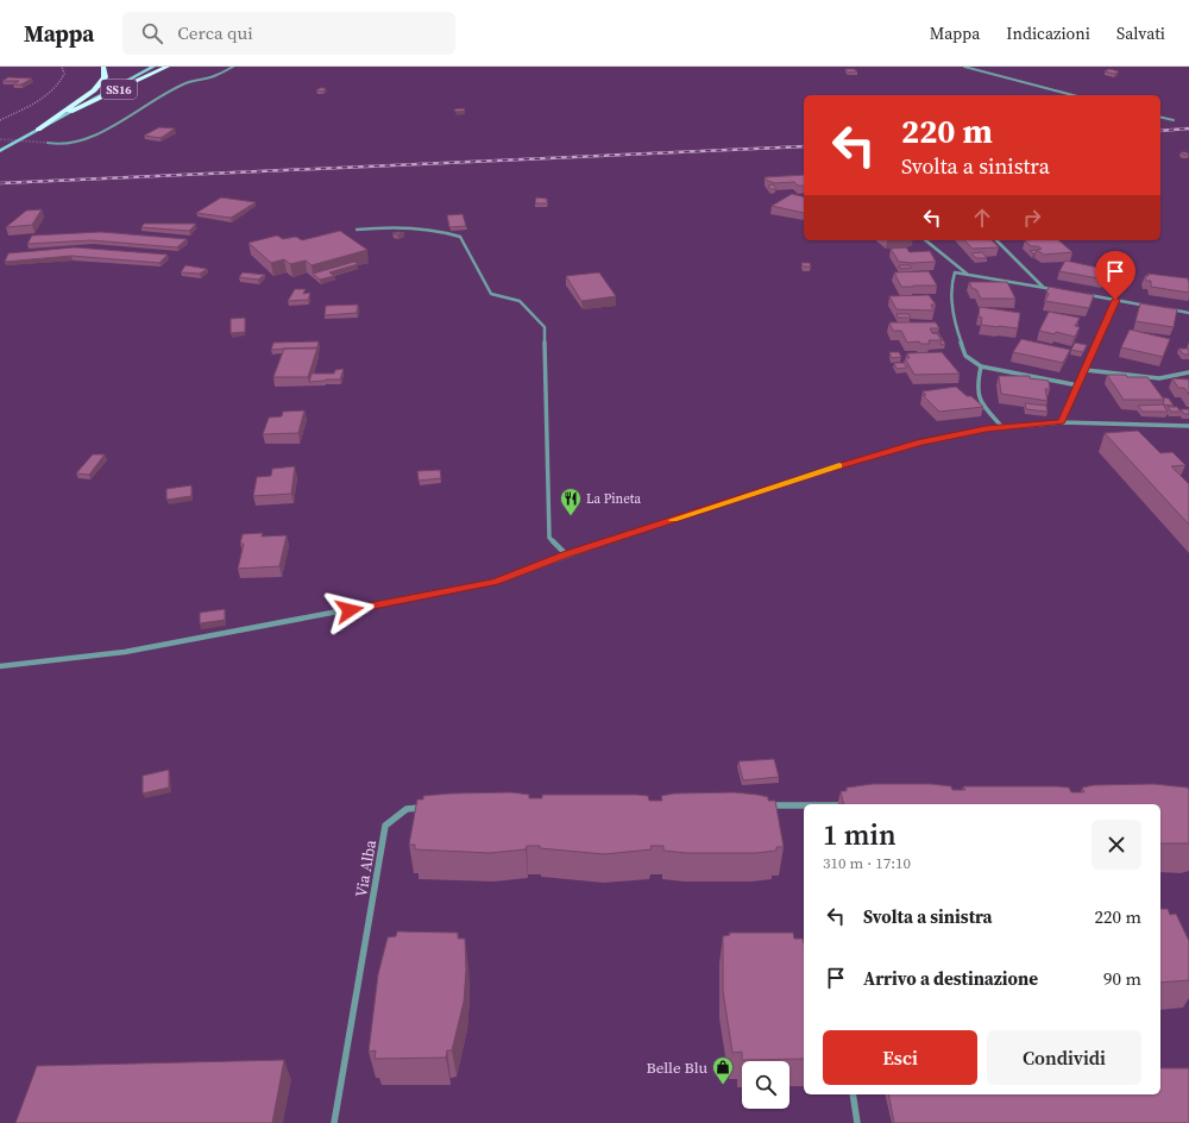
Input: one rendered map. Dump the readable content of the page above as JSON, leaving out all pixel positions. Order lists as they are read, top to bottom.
{
  "streets": {
    "highway": ["SS16"],
    "street": ["Via Alba"]
  },
  "places": {
    "restaurant": ["La Pineta"],
    "shop": ["Belle Blu"]
  },
  "page": {
    "header": "Mappa",
    "search": "Cerca qui",
    "nav": ["Mappa", "Indicazioni", "Salvati"],
    "turn": ["220 m", "Svolta a sinistra"],
    "heading": ["1 min", "310 m · 17:10"],
    "list": [
      {
        "name": "Svolta a sinistra",
        "value": "220 m"
      },
      {
        "name": "Arrivo a destinazione",
        "value": "90 m"
      }
    ],
    "buttons": ["Esci", "Condividi"]
  }
}
